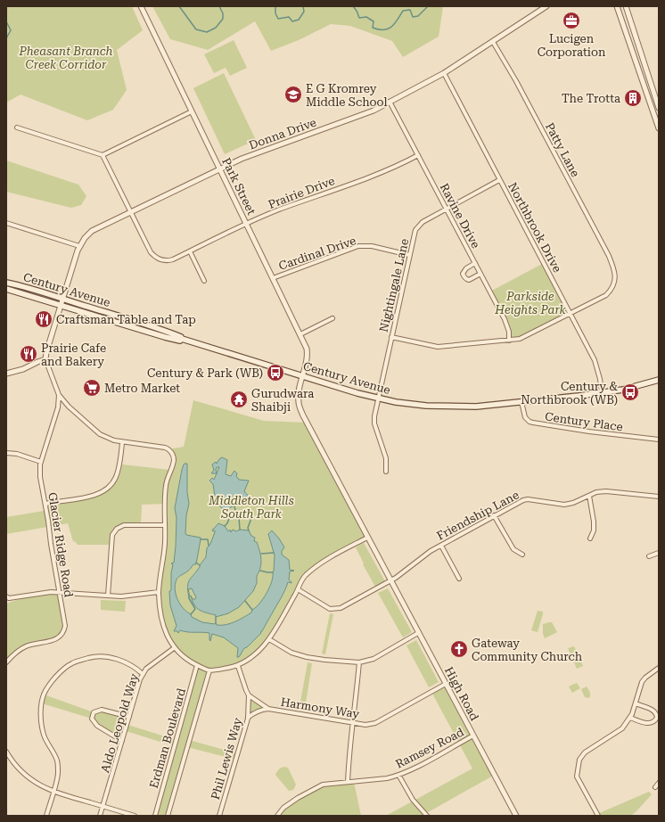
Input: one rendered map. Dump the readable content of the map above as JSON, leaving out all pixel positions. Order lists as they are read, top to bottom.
{
  "streets": {
    "main road": ["Century Avenue"],
    "street": [
      "Donna Drive",
      "Patty Lane",
      "Park Street",
      "Prairie Drive",
      "Ravine Drive",
      "Northbrook Drive",
      "Cardinal Drive",
      "Nightingale Lane",
      "Century Place",
      "Friendship Lane",
      "Glacier Ridge Road",
      "High Road",
      "Harmony Way",
      "Aldo Leopold Way",
      "Erdman Boulevard",
      "Ramsey Road",
      "Phil Lewis Way"
    ]
  },
  "crossings": [
    ["Donna Drive", "Patty Lane"],
    ["Donna Drive", "Park Street"],
    ["Donna Drive", "Prairie Drive"],
    ["Donna Drive", "Ravine Drive"],
    ["Donna Drive", "Northbrook Drive"],
    ["Donna Drive", "Century Avenue"],
    ["Patty Lane", "Northbrook Drive"],
    ["Park Street", "Prairie Drive"],
    ["Park Street", "Cardinal Drive"],
    ["Park Street", "Century Avenue"],
    ["Park Street", "High Road"],
    ["Prairie Drive", "Ravine Drive"],
    ["Ravine Drive", "Nightingale Lane"],
    ["Northbrook Drive", "Nightingale Lane"],
    ["Northbrook Drive", "Century Avenue"],
    ["Cardinal Drive", "Nightingale Lane"],
    ["Nightingale Lane", "Century Avenue"],
    ["Century Avenue", "Century Place"],
    ["Century Avenue", "High Road"],
    ["Friendship Lane", "High Road"],
    ["High Road", "Harmony Way"],
    ["High Road", "Ramsey Road"],
    ["Harmony Way", "Phil Lewis Way"]
  ],
  "parks": ["Pheasant Branch Creek Corridor", "Parkside Heights Park", "Middleton Hills South Park"],
  "places": {
    "office": ["Lucigen Corporation"],
    "school or university": ["E G Kromrey Middle School"],
    "building": ["The Trotta"],
    "restaurant": ["Craftsman Table and Tap", "Prairie Cafe and Bakery"],
    "bus stop": ["Century & Park (WB)", "Century & Northbrook (WB)"],
    "supermarket": ["Metro Market"],
    "temple": ["Gurudwara Shaibji"],
    "church": ["Gateway Community Church"]
  }
}
